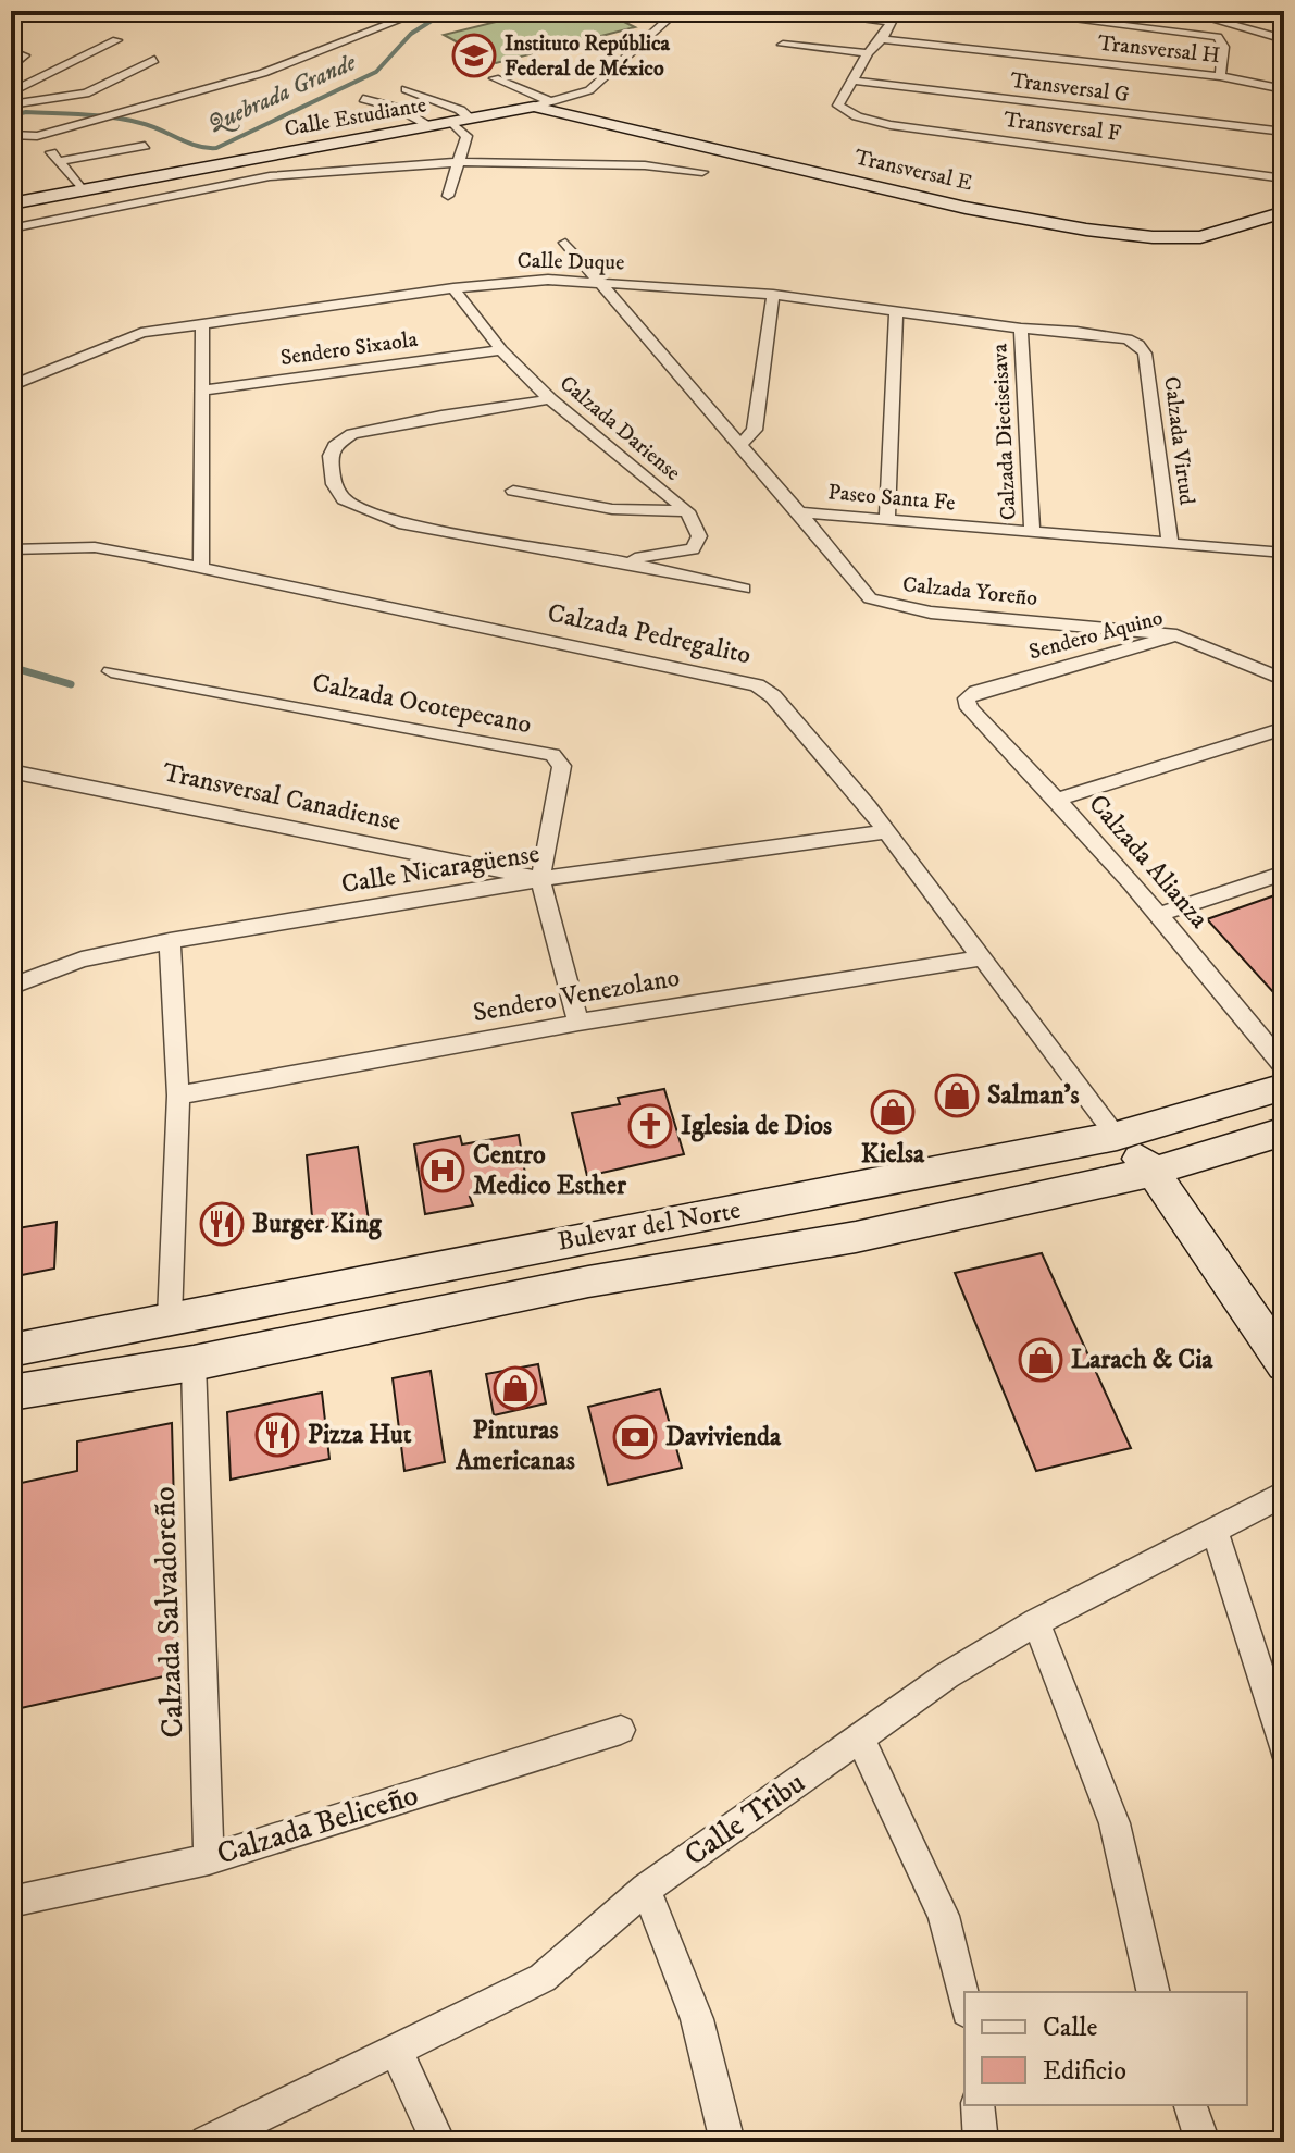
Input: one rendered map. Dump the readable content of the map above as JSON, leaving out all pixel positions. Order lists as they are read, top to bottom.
{
  "streets": {
    "street": [
      "Transversal H",
      "Transversal G",
      "Calle Estudiante",
      "Transversal F",
      "Transversal E",
      "Calle Duque",
      "Sendero Sixaola",
      "Calzada Dariense",
      "Calzada Dieciseisava",
      "Calzada Virtud",
      "Paseo Santa Fe",
      "Calzada Yoreño",
      "Calzada Pedregalito",
      "Sendero Aquino",
      "Calzada Ocotepecano",
      "Transversal Canadiense",
      "Calzada Alianza",
      "Calle Nicaragüense",
      "Sendero Venezolano",
      "Bulevar del Norte",
      "Calzada Salvadoreño",
      "Calle Tribu",
      "Calzada Beliceño"
    ]
  },
  "crossings": [
    ["Transversal G", "Transversal F"],
    ["Calle Estudiante", "Transversal E"],
    ["Calle Duque", "Calzada Dariense"],
    ["Calle Duque", "Calzada Dieciseisava"],
    ["Calle Duque", "Calzada Virtud"],
    ["Calle Duque", "Paseo Santa Fe"],
    ["Sendero Sixaola", "Calzada Dariense"],
    ["Calzada Dieciseisava", "Paseo Santa Fe"],
    ["Calzada Virtud", "Paseo Santa Fe"],
    ["Paseo Santa Fe", "Calzada Yoreño"],
    ["Calzada Yoreño", "Sendero Aquino"],
    ["Calzada Pedregalito", "Calle Nicaragüense"],
    ["Calzada Pedregalito", "Sendero Venezolano"],
    ["Calzada Pedregalito", "Bulevar del Norte"],
    ["Sendero Aquino", "Calzada Alianza"],
    ["Calzada Ocotepecano", "Transversal Canadiense"],
    ["Calzada Ocotepecano", "Calle Nicaragüense"],
    ["Calzada Ocotepecano", "Sendero Venezolano"],
    ["Transversal Canadiense", "Calle Nicaragüense"],
    ["Bulevar del Norte", "Calzada Salvadoreño"],
    ["Calzada Salvadoreño", "Calzada Beliceño"]
  ],
  "water": ["Quebrada Grande"],
  "places": {
    "school or university": ["Instituto República Federal de México"],
    "shop": [
      "Salman's",
      "Kielsa",
      "Larach & Cia",
      "Pinturas Americanas"
    ],
    "church": ["Iglesia de Dios"],
    "hospital": ["Centro Medico Esther"],
    "restaurant": ["Burger King", "Pizza Hut"],
    "bank": ["Davivienda"]
  },
  "legend": ["Calle", "Edificio"]
}
